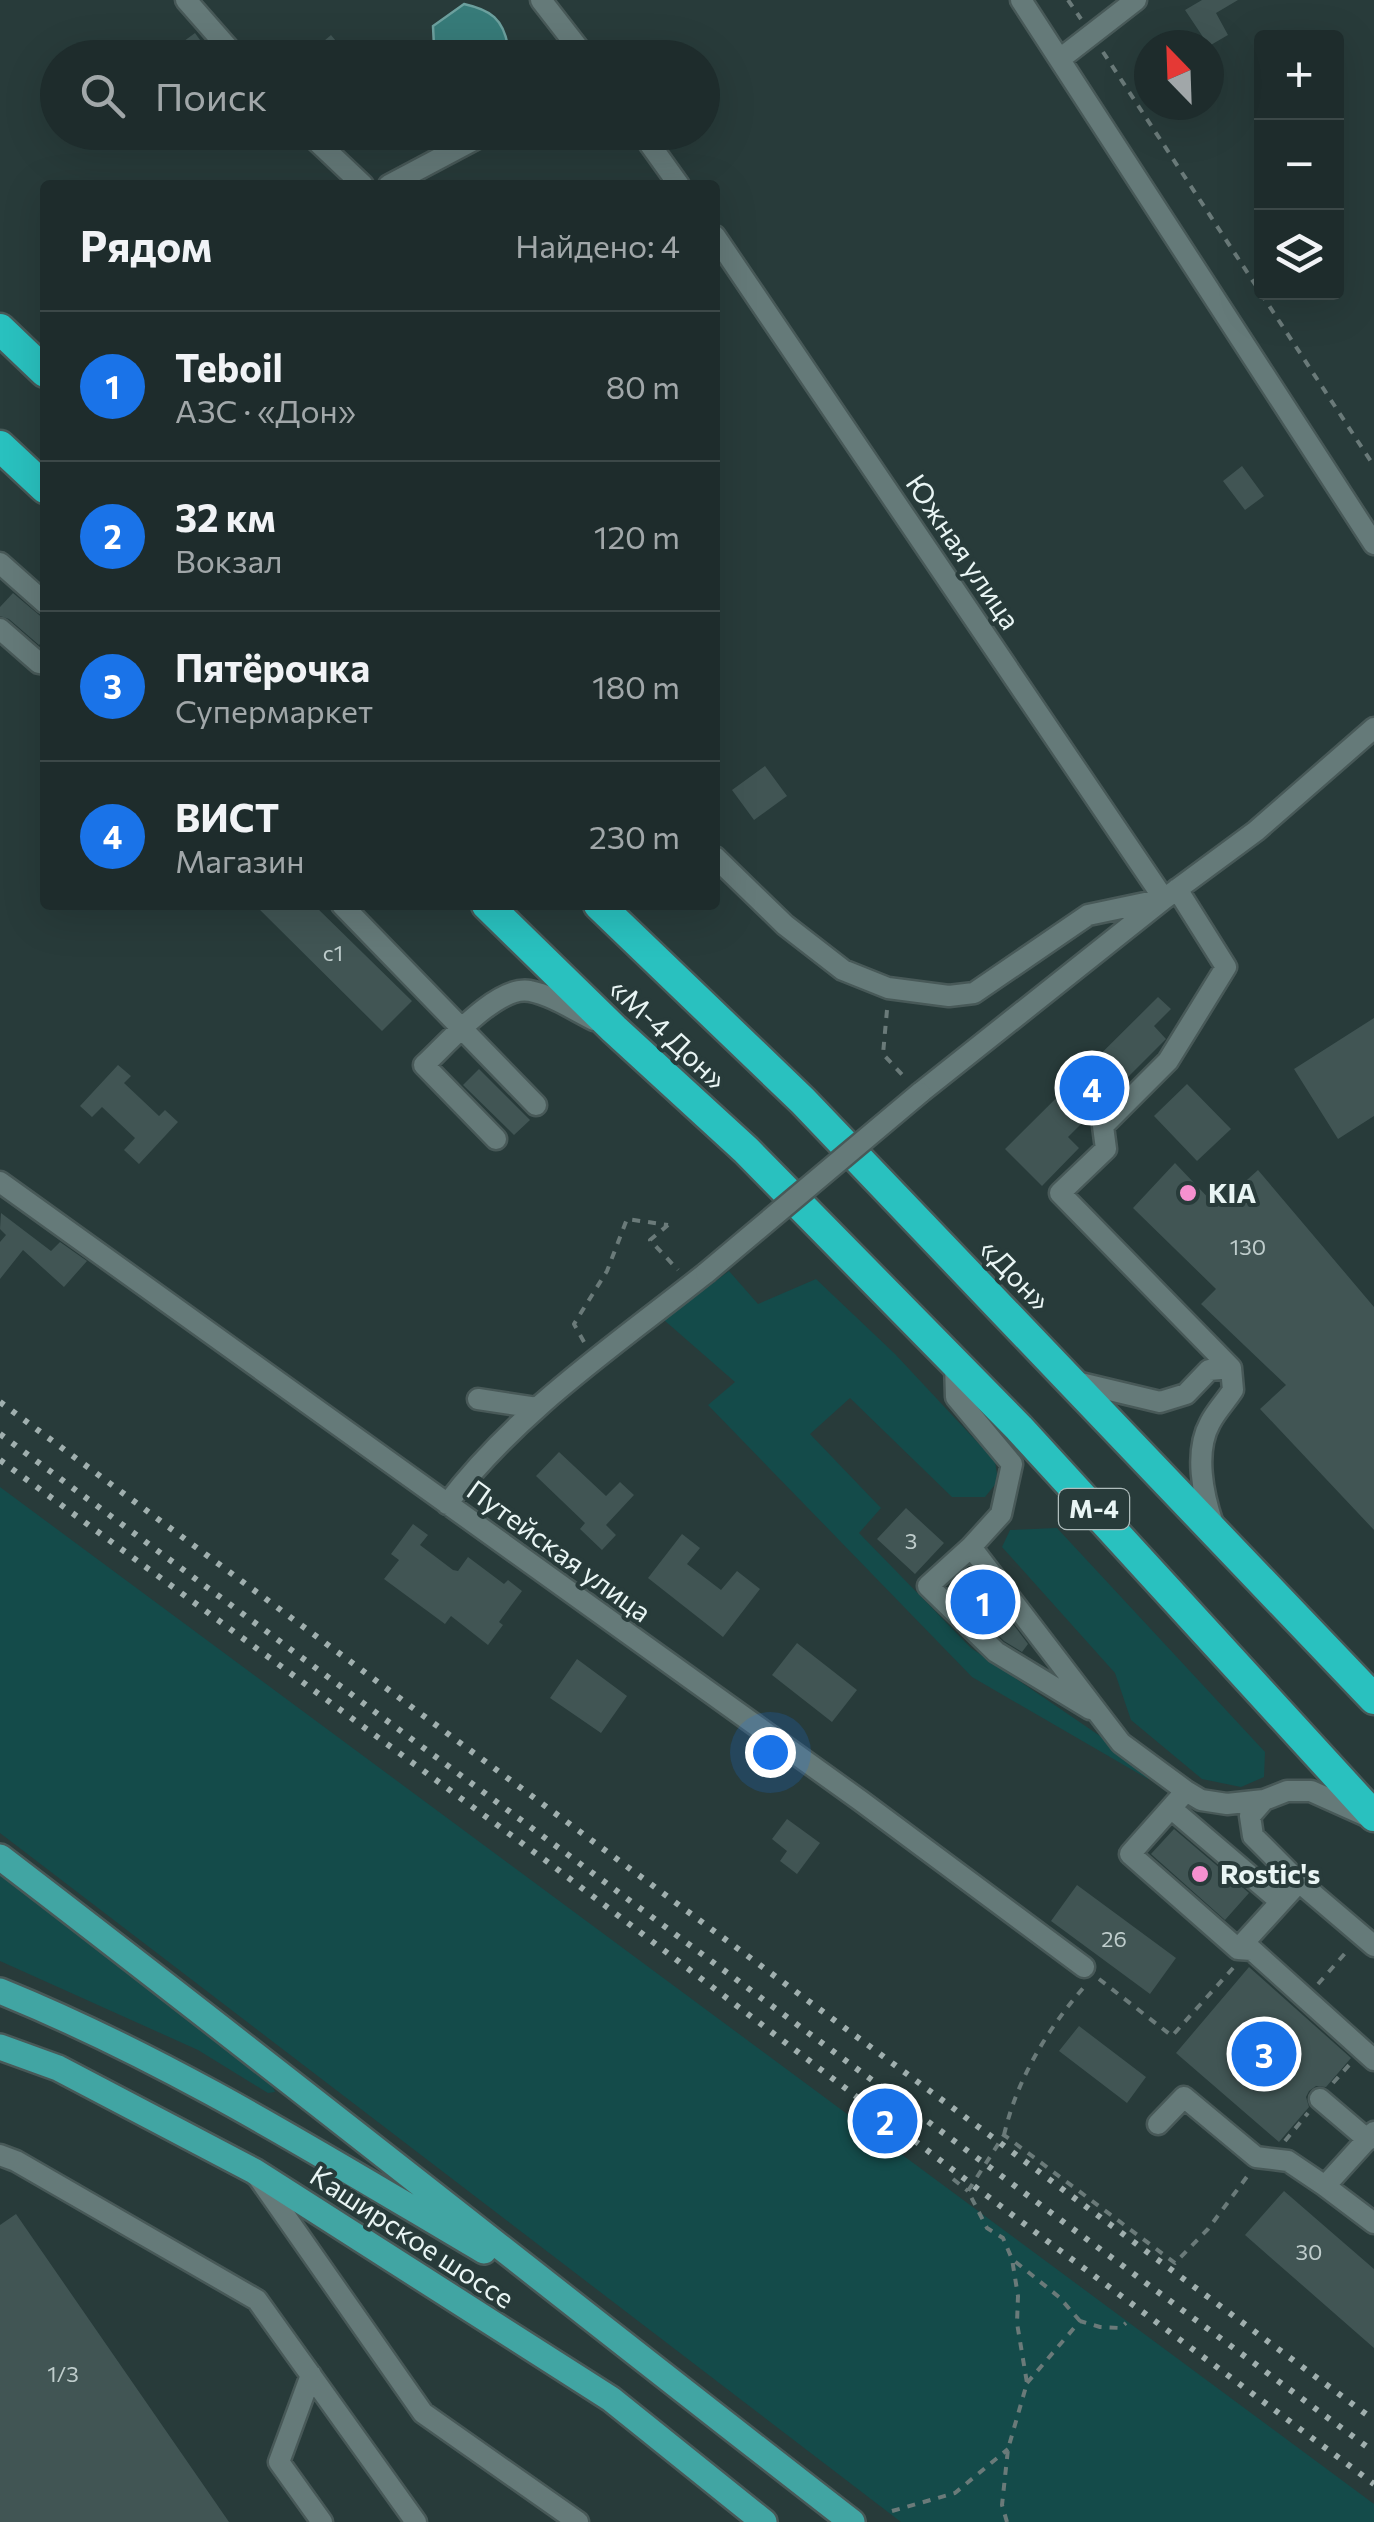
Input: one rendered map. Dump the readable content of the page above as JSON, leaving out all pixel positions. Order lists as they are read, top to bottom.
{
  "streets": {
    "highway": ["«М-4 Дон»", "«Дон»", "М-4"],
    "main road": ["Каширское шоссе"],
    "street": ["Южная улица", "Путейская улица"]
  },
  "crossings": [
    ["«М-4 Дон»", "М-4"]
  ],
  "places": ["KIA", "Rostic's"],
  "house_numbers": [
    "с1",
    "130",
    "3",
    "26",
    "30",
    "1/3"
  ],
  "north": "top left",
  "page": {
    "map_buttons": ["+", "−"],
    "search": "Поиск",
    "heading": ["Рядом", "Найдено: 4"],
    "list": [
      {
        "mark": "1",
        "name": "Teboil",
        "note": "АЗС · «Дон»",
        "value": "80 m"
      },
      {
        "mark": "2",
        "name": "32 км",
        "note": "Вокзал",
        "value": "120 m"
      },
      {
        "mark": "3",
        "name": "Пятёрочка",
        "note": "Супермаркет",
        "value": "180 m"
      },
      {
        "mark": "4",
        "name": "ВИСТ",
        "note": "Магазин",
        "value": "230 m"
      }
    ],
    "pins": [
      "4",
      "1",
      "3",
      "2"
    ]
  }
}
